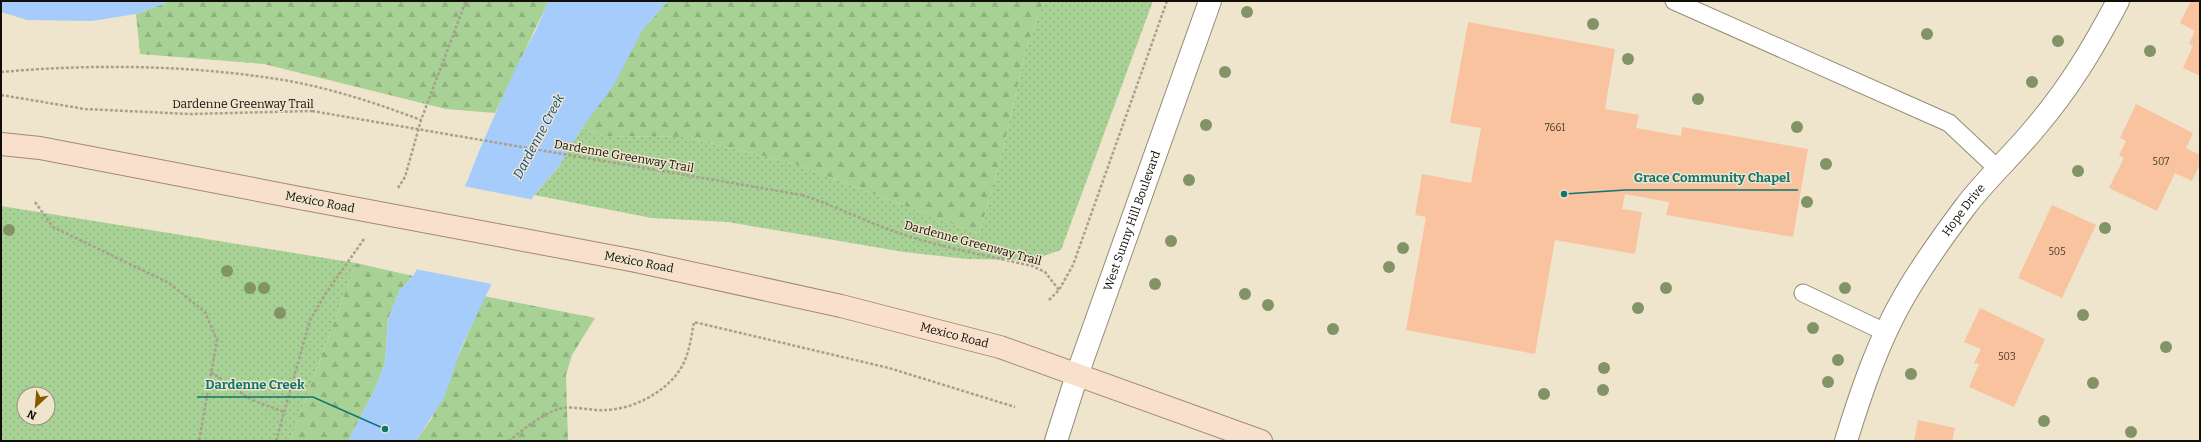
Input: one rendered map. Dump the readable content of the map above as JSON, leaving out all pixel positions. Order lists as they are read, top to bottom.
{
  "streets": {
    "main road": ["Mexico Road"],
    "street": ["Hope Drive", "West Sunny Hill Boulevard"],
    "path": ["Dardenne Greenway Trail"]
  },
  "crossings": [
    ["Mexico Road", "West Sunny Hill Boulevard"]
  ],
  "water": ["Dardenne Creek"],
  "places": ["Grace Community Chapel", "Dardenne Creek"],
  "house_numbers": [
    "7661",
    "507",
    "505",
    "503"
  ],
  "north": "bottom left"
}
